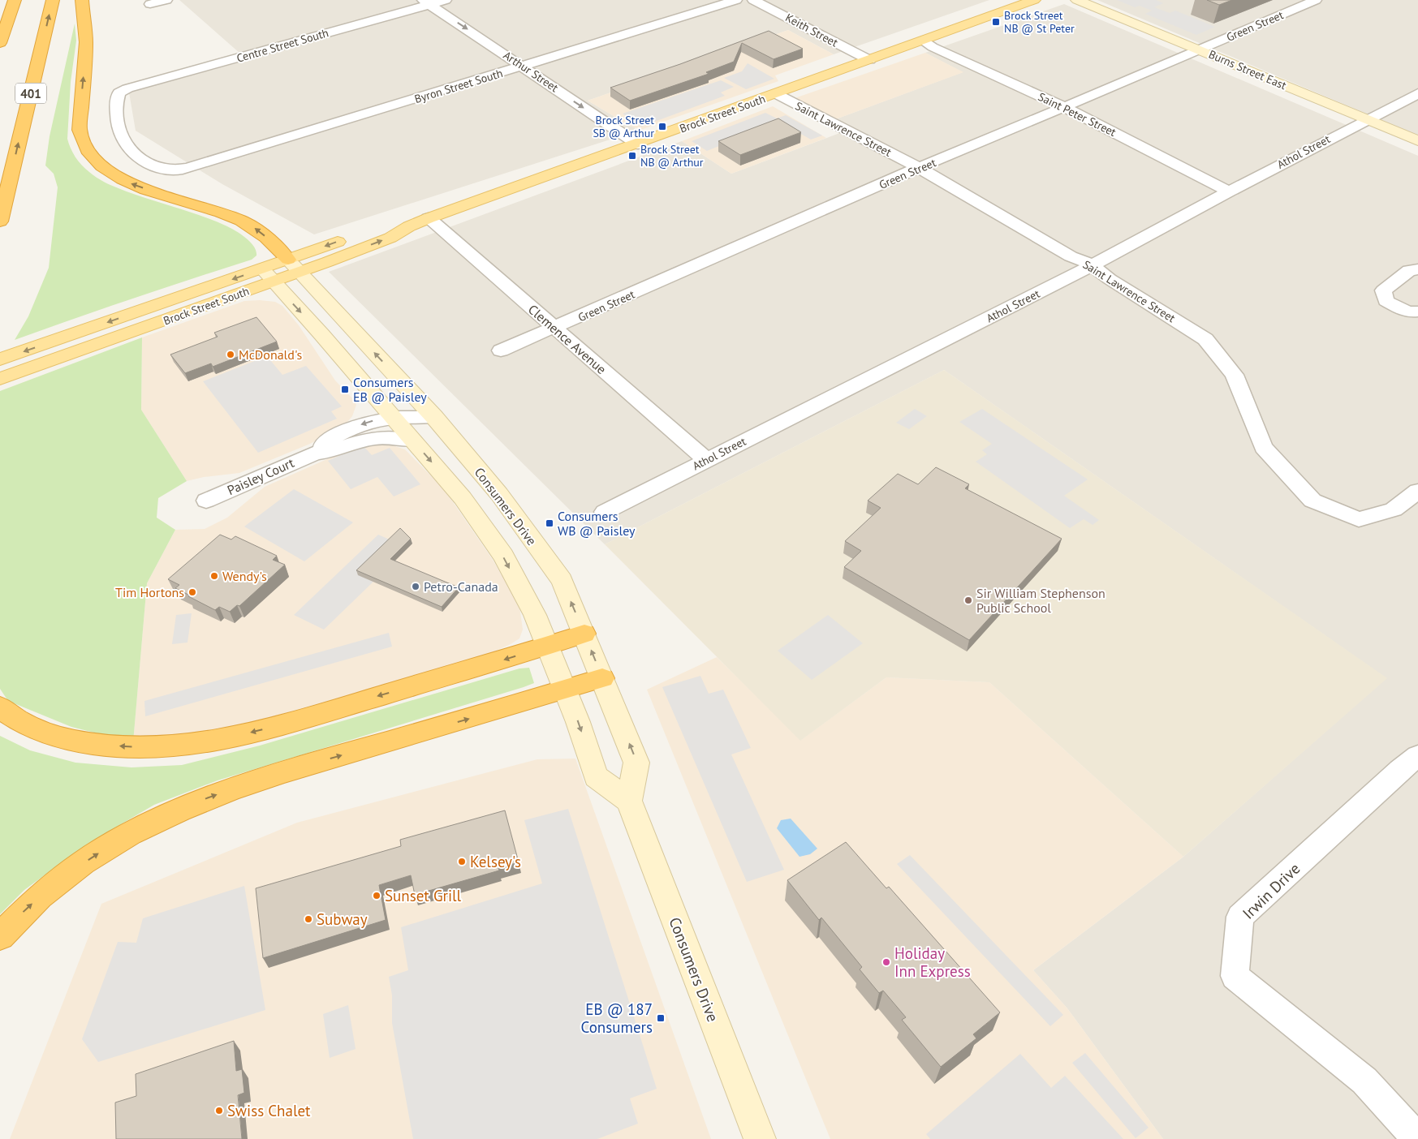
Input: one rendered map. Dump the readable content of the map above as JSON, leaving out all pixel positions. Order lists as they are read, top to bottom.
{
  "streets": {
    "highway": ["401"],
    "main road": ["Burns Street East", "Brock Street South", "Consumers Drive"],
    "street": [
      "Green Street",
      "Keith Street",
      "Centre Street South",
      "Arthur Street",
      "Byron Street South",
      "Saint Peter Street",
      "Saint Lawrence Street",
      "Athol Street",
      "Clemence Avenue",
      "Paisley Court",
      "Irwin Drive"
    ]
  },
  "crossings": [
    ["Green Street", "Burns Street East"],
    ["Green Street", "Saint Peter Street"],
    ["Green Street", "Saint Lawrence Street"],
    ["Green Street", "Clemence Avenue"],
    ["Keith Street", "Brock Street South"],
    ["Centre Street South", "Arthur Street"],
    ["Centre Street South", "Byron Street South"],
    ["Burns Street East", "Athol Street"],
    ["Arthur Street", "Byron Street South"],
    ["Arthur Street", "Brock Street South"],
    ["Brock Street South", "Saint Peter Street"],
    ["Brock Street South", "Saint Lawrence Street"],
    ["Brock Street South", "Clemence Avenue"],
    ["Brock Street South", "Consumers Drive"],
    ["Saint Peter Street", "Athol Street"],
    ["Saint Lawrence Street", "Athol Street"],
    ["Athol Street", "Clemence Avenue"],
    ["Paisley Court", "Consumers Drive"]
  ],
  "one_way": ["Arthur Street"],
  "places": {
    "transit": [
      "Brock Street NB @ St Peter",
      "Brock Street SB @ Arthur",
      "Brock Street NB @ Arthur",
      "Consumers EB @ Paisley",
      "Consumers WB @ Paisley",
      "EB @ 187 Consumers"
    ],
    "other": [
      "McDonald's",
      "Wendy's",
      "Petro-Canada",
      "Tim Hortons",
      "Sir William Stephenson Public School",
      "Kelsey's",
      "Sunset Grill",
      "Subway",
      "Holiday Inn Express",
      "Swiss Chalet"
    ]
  }
}
